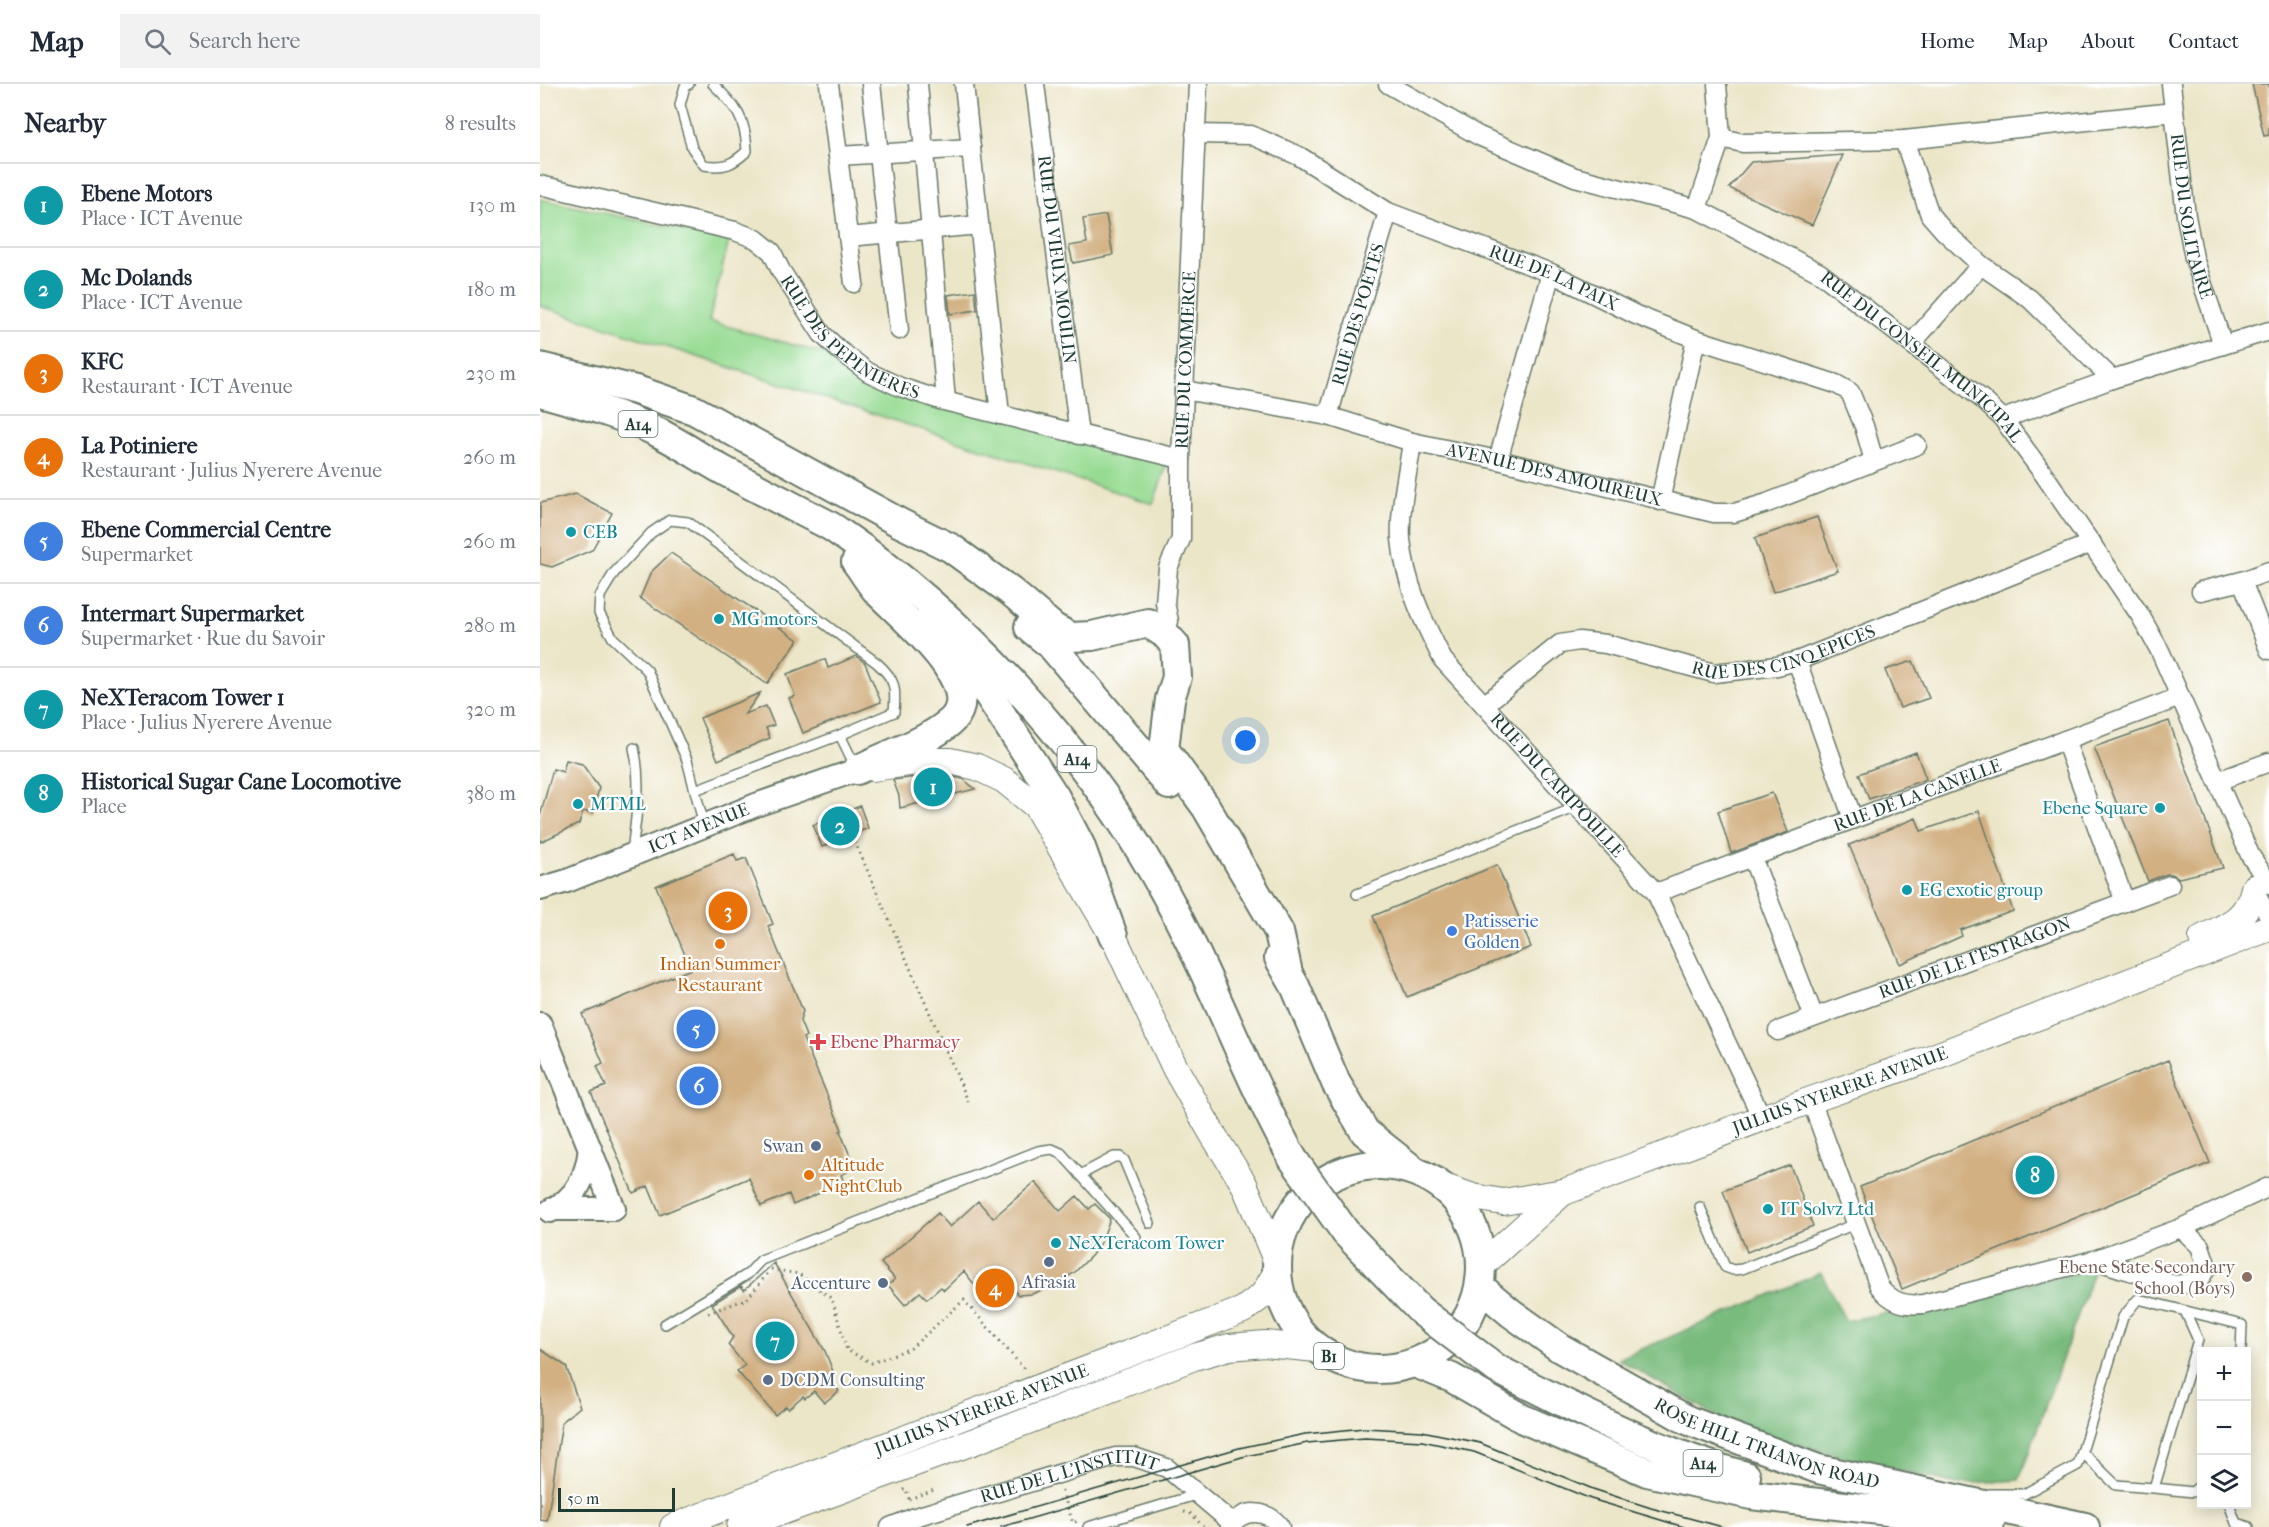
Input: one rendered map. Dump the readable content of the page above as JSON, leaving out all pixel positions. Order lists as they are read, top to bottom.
{
  "streets": {
    "main road": [
      "A14",
      "JULIUS NYERERE AVENUE",
      "B1",
      "ROSE HILL TRIANON ROAD"
    ],
    "street": [
      "RUE DU SOLITAIRE",
      "RUE DU VIEUX MOULIN",
      "RUE DE LA PAIX",
      "RUE DES POETES",
      "RUE DES PEPINIERES",
      "RUE DU CONSEIL MUNICIPAL",
      "RUE DU COMMERCE",
      "AVENUE DES AMOUREUX",
      "RUE DES CINQ EPICES",
      "RUE DU CARIPOULLE",
      "RUE DE LA CANELLE",
      "ICT AVENUE",
      "RUE DE LE I'ESTRAGON",
      "RUE DE L L'INSTITUT"
    ]
  },
  "crossings": [
    ["RUE DU VIEUX MOULIN", "RUE DES PEPINIERES"],
    ["RUE DE LA PAIX", "RUE DES POETES"],
    ["RUE DE LA PAIX", "RUE DU COMMERCE"],
    ["RUE DE LA PAIX", "AVENUE DES AMOUREUX"],
    ["RUE DES POETES", "AVENUE DES AMOUREUX"],
    ["RUE DES PEPINIERES", "RUE DU COMMERCE"],
    ["RUE DU CONSEIL MUNICIPAL", "RUE DES CINQ EPICES"],
    ["RUE DU CONSEIL MUNICIPAL", "RUE DE LA CANELLE"],
    ["RUE DU COMMERCE", "AVENUE DES AMOUREUX"],
    ["A14", "JULIUS NYERERE AVENUE"],
    ["A14", "ROSE HILL TRIANON ROAD"],
    ["AVENUE DES AMOUREUX", "RUE DU CARIPOULLE"],
    ["RUE DES CINQ EPICES", "RUE DU CARIPOULLE"],
    ["RUE DU CARIPOULLE", "RUE DE LA CANELLE"],
    ["RUE DU CARIPOULLE", "JULIUS NYERERE AVENUE"],
    ["JULIUS NYERERE AVENUE", "ROSE HILL TRIANON ROAD"]
  ],
  "places": {
    "other": [
      "CEB",
      "MG motors",
      "MTML",
      "Ebene Square",
      "EG exotic group",
      "Patisserie Golden",
      "Indian Summer Restaurant",
      "Swan",
      "Altitude NightClub",
      "IT Solvz Ltd",
      "NeXTeracom Tower",
      "Afrasia",
      "Ebene State Secondary School (Boys)",
      "Accenture",
      "DCDM Consulting"
    ],
    "health": ["Ebene Pharmacy"]
  },
  "scale_bar": "50 m",
  "page": {
    "header": "Map",
    "search": "Search here",
    "nav": [
      "Home",
      "Map",
      "About",
      "Contact"
    ],
    "heading": ["Nearby", "8 results"],
    "list": [
      {
        "mark": "1",
        "name": "Ebene Motors",
        "note": "Place · ICT Avenue",
        "value": "130 m"
      },
      {
        "mark": "2",
        "name": "Mc Dolands",
        "note": "Place · ICT Avenue",
        "value": "180 m"
      },
      {
        "mark": "3",
        "name": "KFC",
        "note": "Restaurant · ICT Avenue",
        "value": "230 m"
      },
      {
        "mark": "4",
        "name": "La Potiniere",
        "note": "Restaurant · Julius Nyerere Avenue",
        "value": "260 m"
      },
      {
        "mark": "5",
        "name": "Ebene Commercial Centre",
        "note": "Supermarket",
        "value": "260 m"
      },
      {
        "mark": "6",
        "name": "Intermart Supermarket",
        "note": "Supermarket · Rue du Savoir",
        "value": "280 m"
      },
      {
        "mark": "7",
        "name": "NeXTeracom Tower 1",
        "note": "Place · Julius Nyerere Avenue",
        "value": "320 m"
      },
      {
        "mark": "8",
        "name": "Historical Sugar Cane Locomotive",
        "note": "Place",
        "value": "380 m"
      }
    ],
    "pins": [
      "1",
      "2",
      "3",
      "5",
      "6",
      "8",
      "4",
      "7"
    ],
    "map_buttons": ["+", "−"],
    "scale": "50 m"
  }
}
